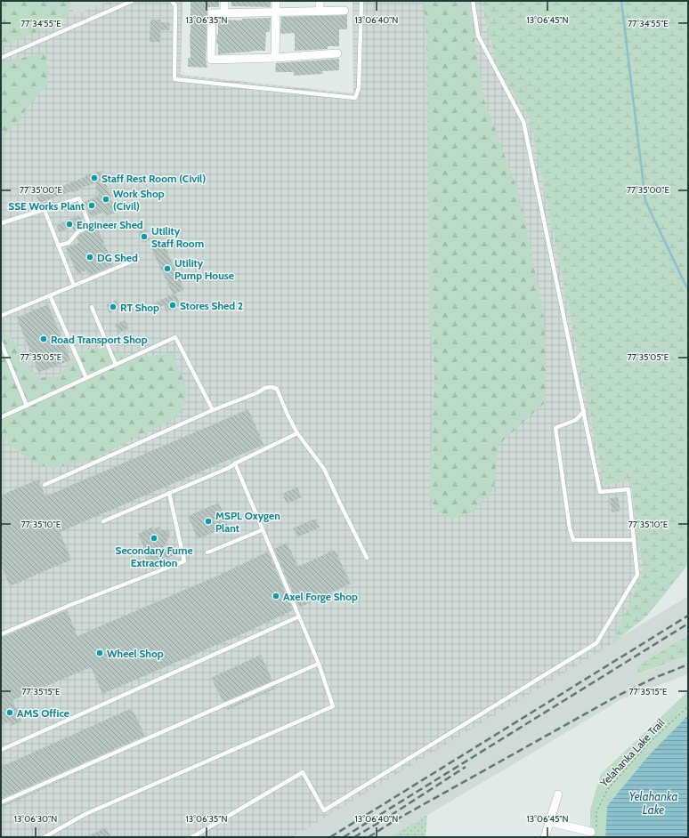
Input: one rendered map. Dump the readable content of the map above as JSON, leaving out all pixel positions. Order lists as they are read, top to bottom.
{
  "streets": {
    "path": ["Yelahanka Lake Trail"]
  },
  "water": ["Yelahanka Lake"],
  "places": [
    "Staff Rest Room (Civil)",
    "Work Shop (Civil)",
    "SSE Works Plant",
    "Engineer Shed",
    "Utility Staff Room",
    "DG Shed",
    "Utility Pump House",
    "Stores Shed 2",
    "RT Shop",
    "Road Transport Shop",
    "MSPL Oxygen Plant",
    "Secondary Fume Extraction",
    "Axel Forge Shop",
    "Wheel Shop",
    "AMS Office"
  ],
  "coordinates": [
    "13°06'35\"N",
    "13°06'40\"N",
    "13°06'45\"N",
    "77°34'55\"E",
    "77°35'00\"E",
    "77°35'05\"E",
    "77°35'10\"E",
    "77°35'15\"E",
    "13°06'30\"N"
  ]
}
